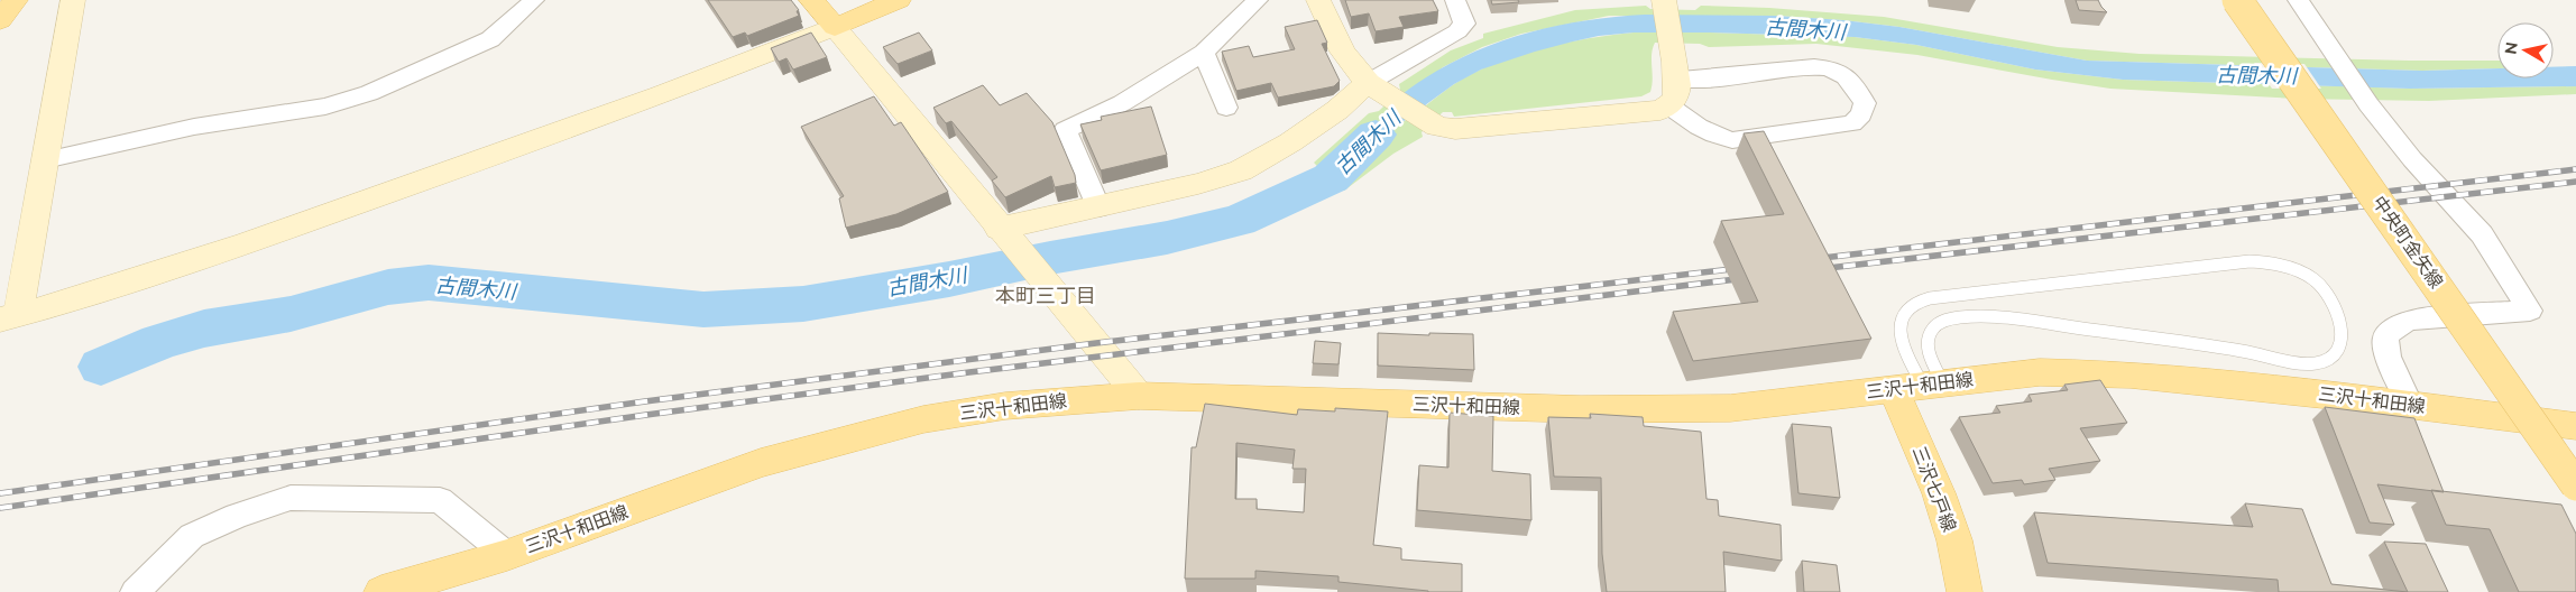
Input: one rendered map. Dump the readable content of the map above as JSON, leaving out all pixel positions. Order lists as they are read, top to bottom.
{
  "streets": {
    "main road": ["中央町金矢線", "三沢十和田線", "三沢七戸線"]
  },
  "crossings": [
    ["三沢十和田線", "三沢七戸線"]
  ],
  "districts": ["本町三丁目"],
  "water": ["古間木川"],
  "north": "left"
}
